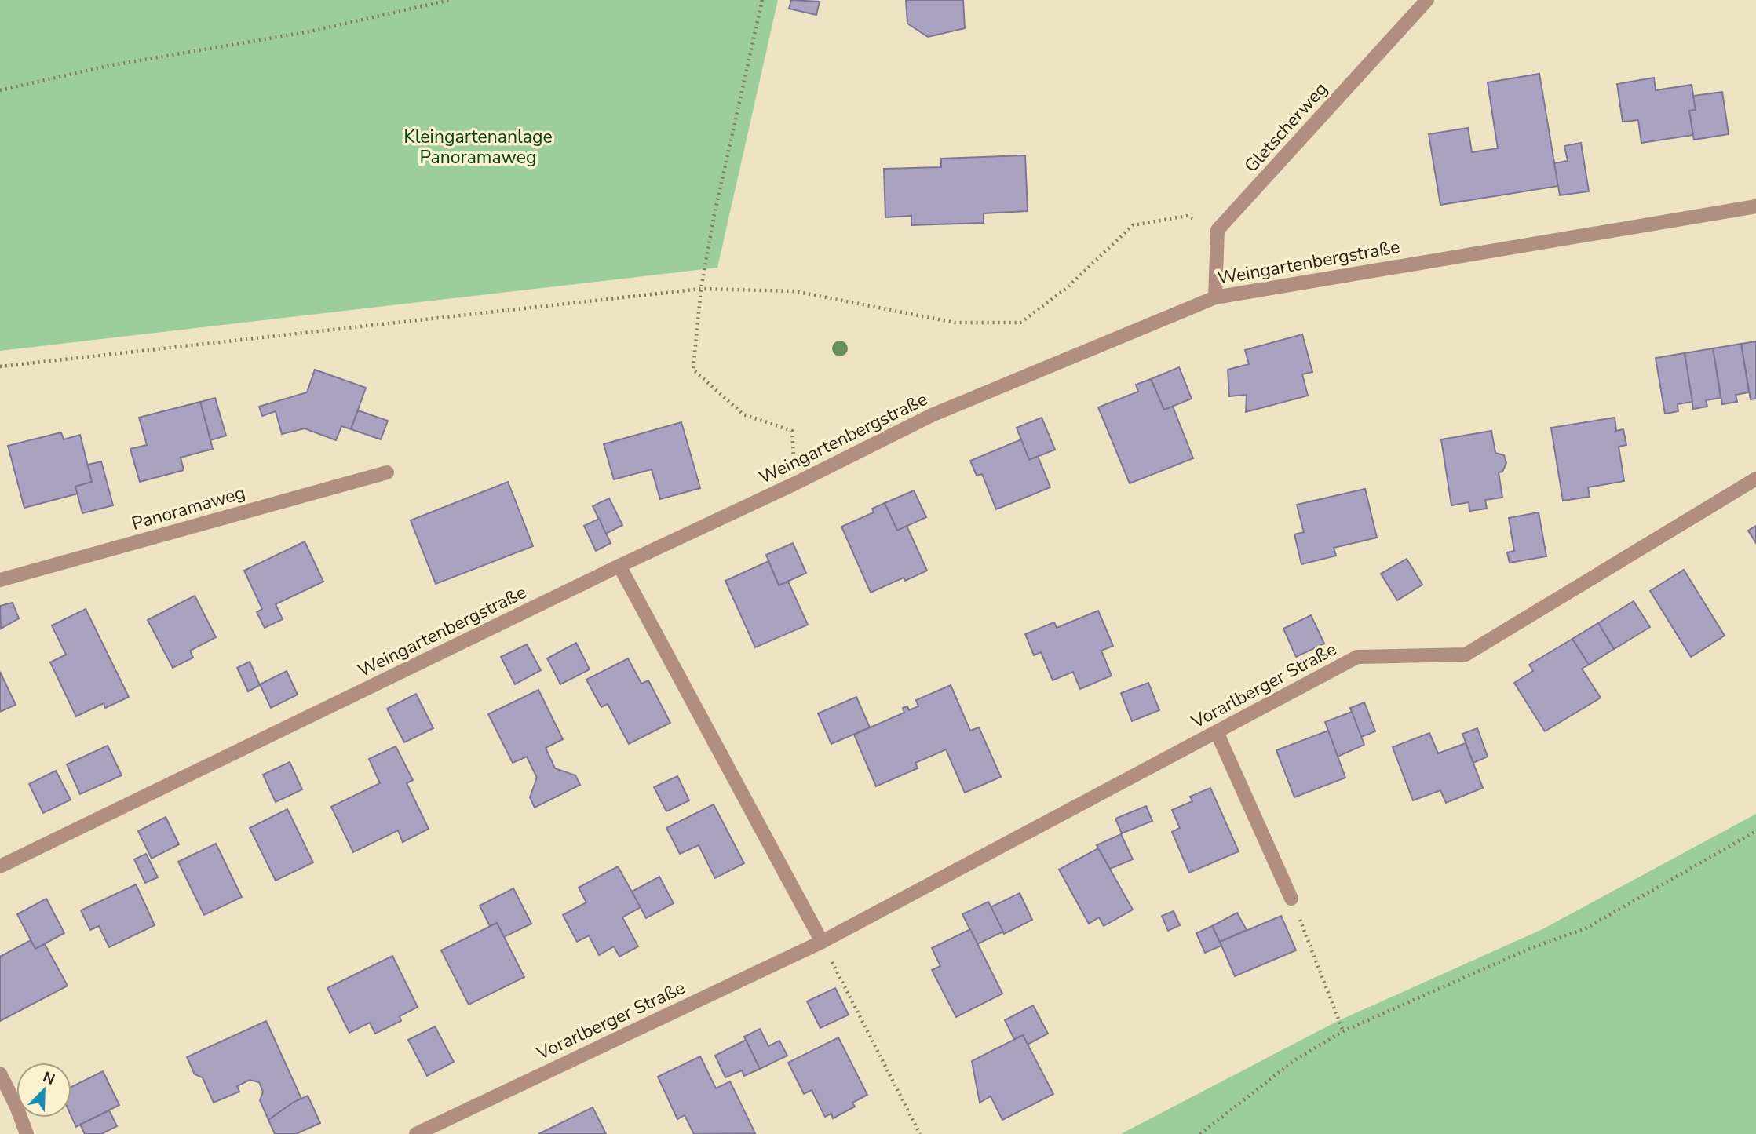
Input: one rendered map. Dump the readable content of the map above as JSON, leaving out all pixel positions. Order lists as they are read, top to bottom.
{
  "streets": {
    "street": [
      "Gletscherweg",
      "Weingartenbergstraße",
      "Panoramaweg",
      "Vorarlberger Straße"
    ]
  },
  "parks": ["Kleingartenanlage Panoramaweg"],
  "north": "top right"
}
